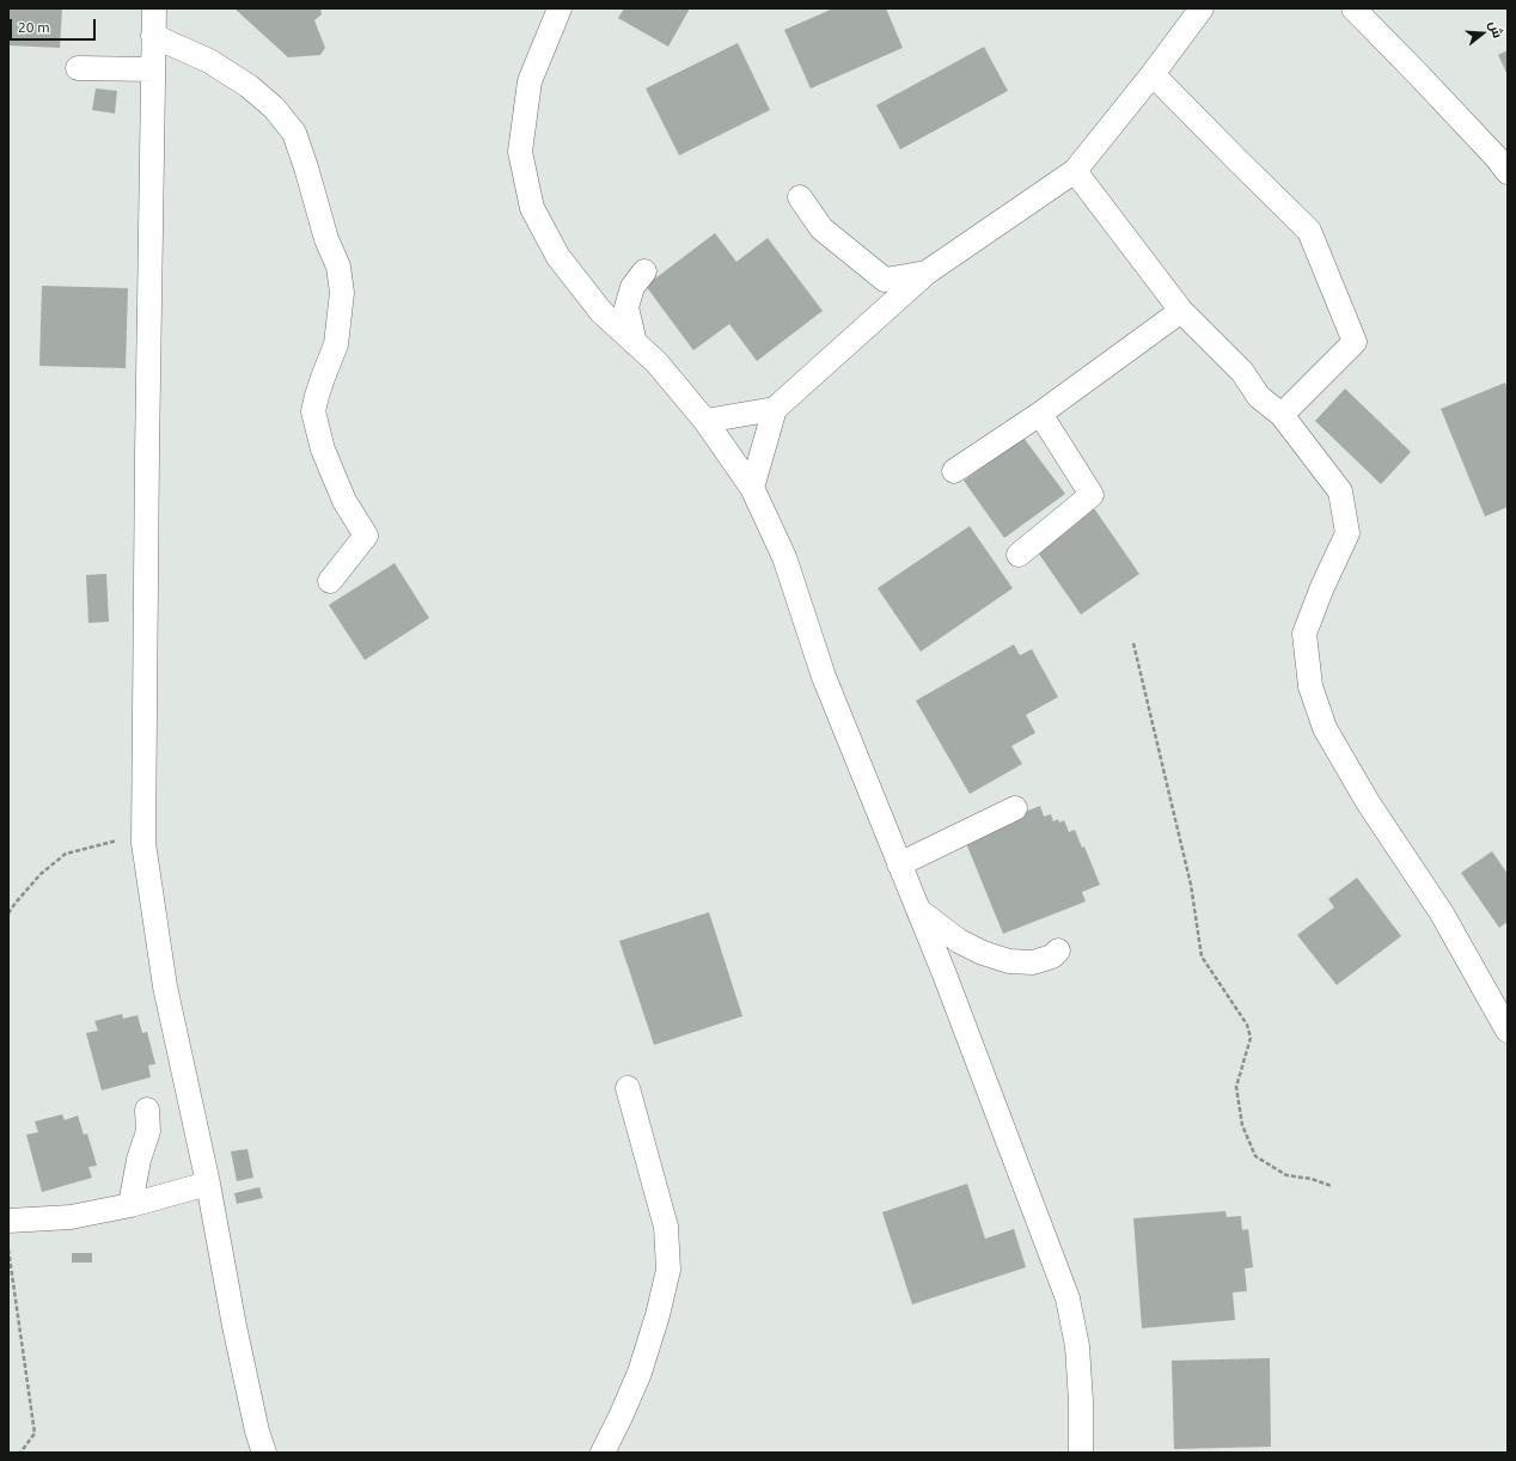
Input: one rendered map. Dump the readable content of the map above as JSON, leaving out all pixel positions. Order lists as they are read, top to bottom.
{
  "scale_bar": "20 m",
  "north": "right"
}
